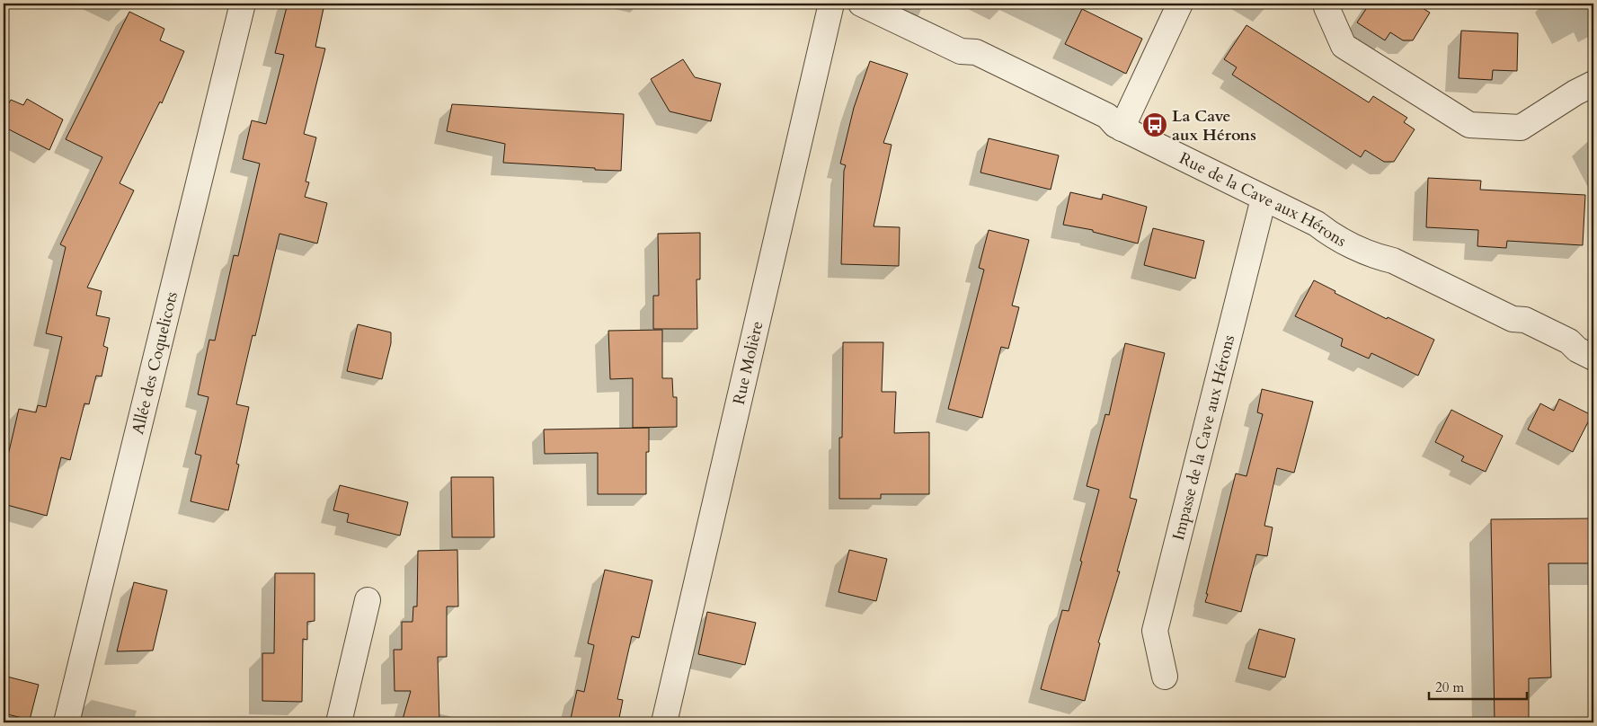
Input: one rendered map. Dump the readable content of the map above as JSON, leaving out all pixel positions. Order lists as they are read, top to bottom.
{
  "streets": {
    "street": [
      "Rue de la Cave aux Hérons",
      "Allée des Coquelicots",
      "Rue Molière",
      "Impasse de la Cave aux Hérons"
    ]
  },
  "crossings": [
    ["Rue de la Cave aux Hérons", "Impasse de la Cave aux Hérons"]
  ],
  "places": {
    "bus stop": ["La Cave aux Hérons"]
  },
  "scale_bar": "20 m"
}
